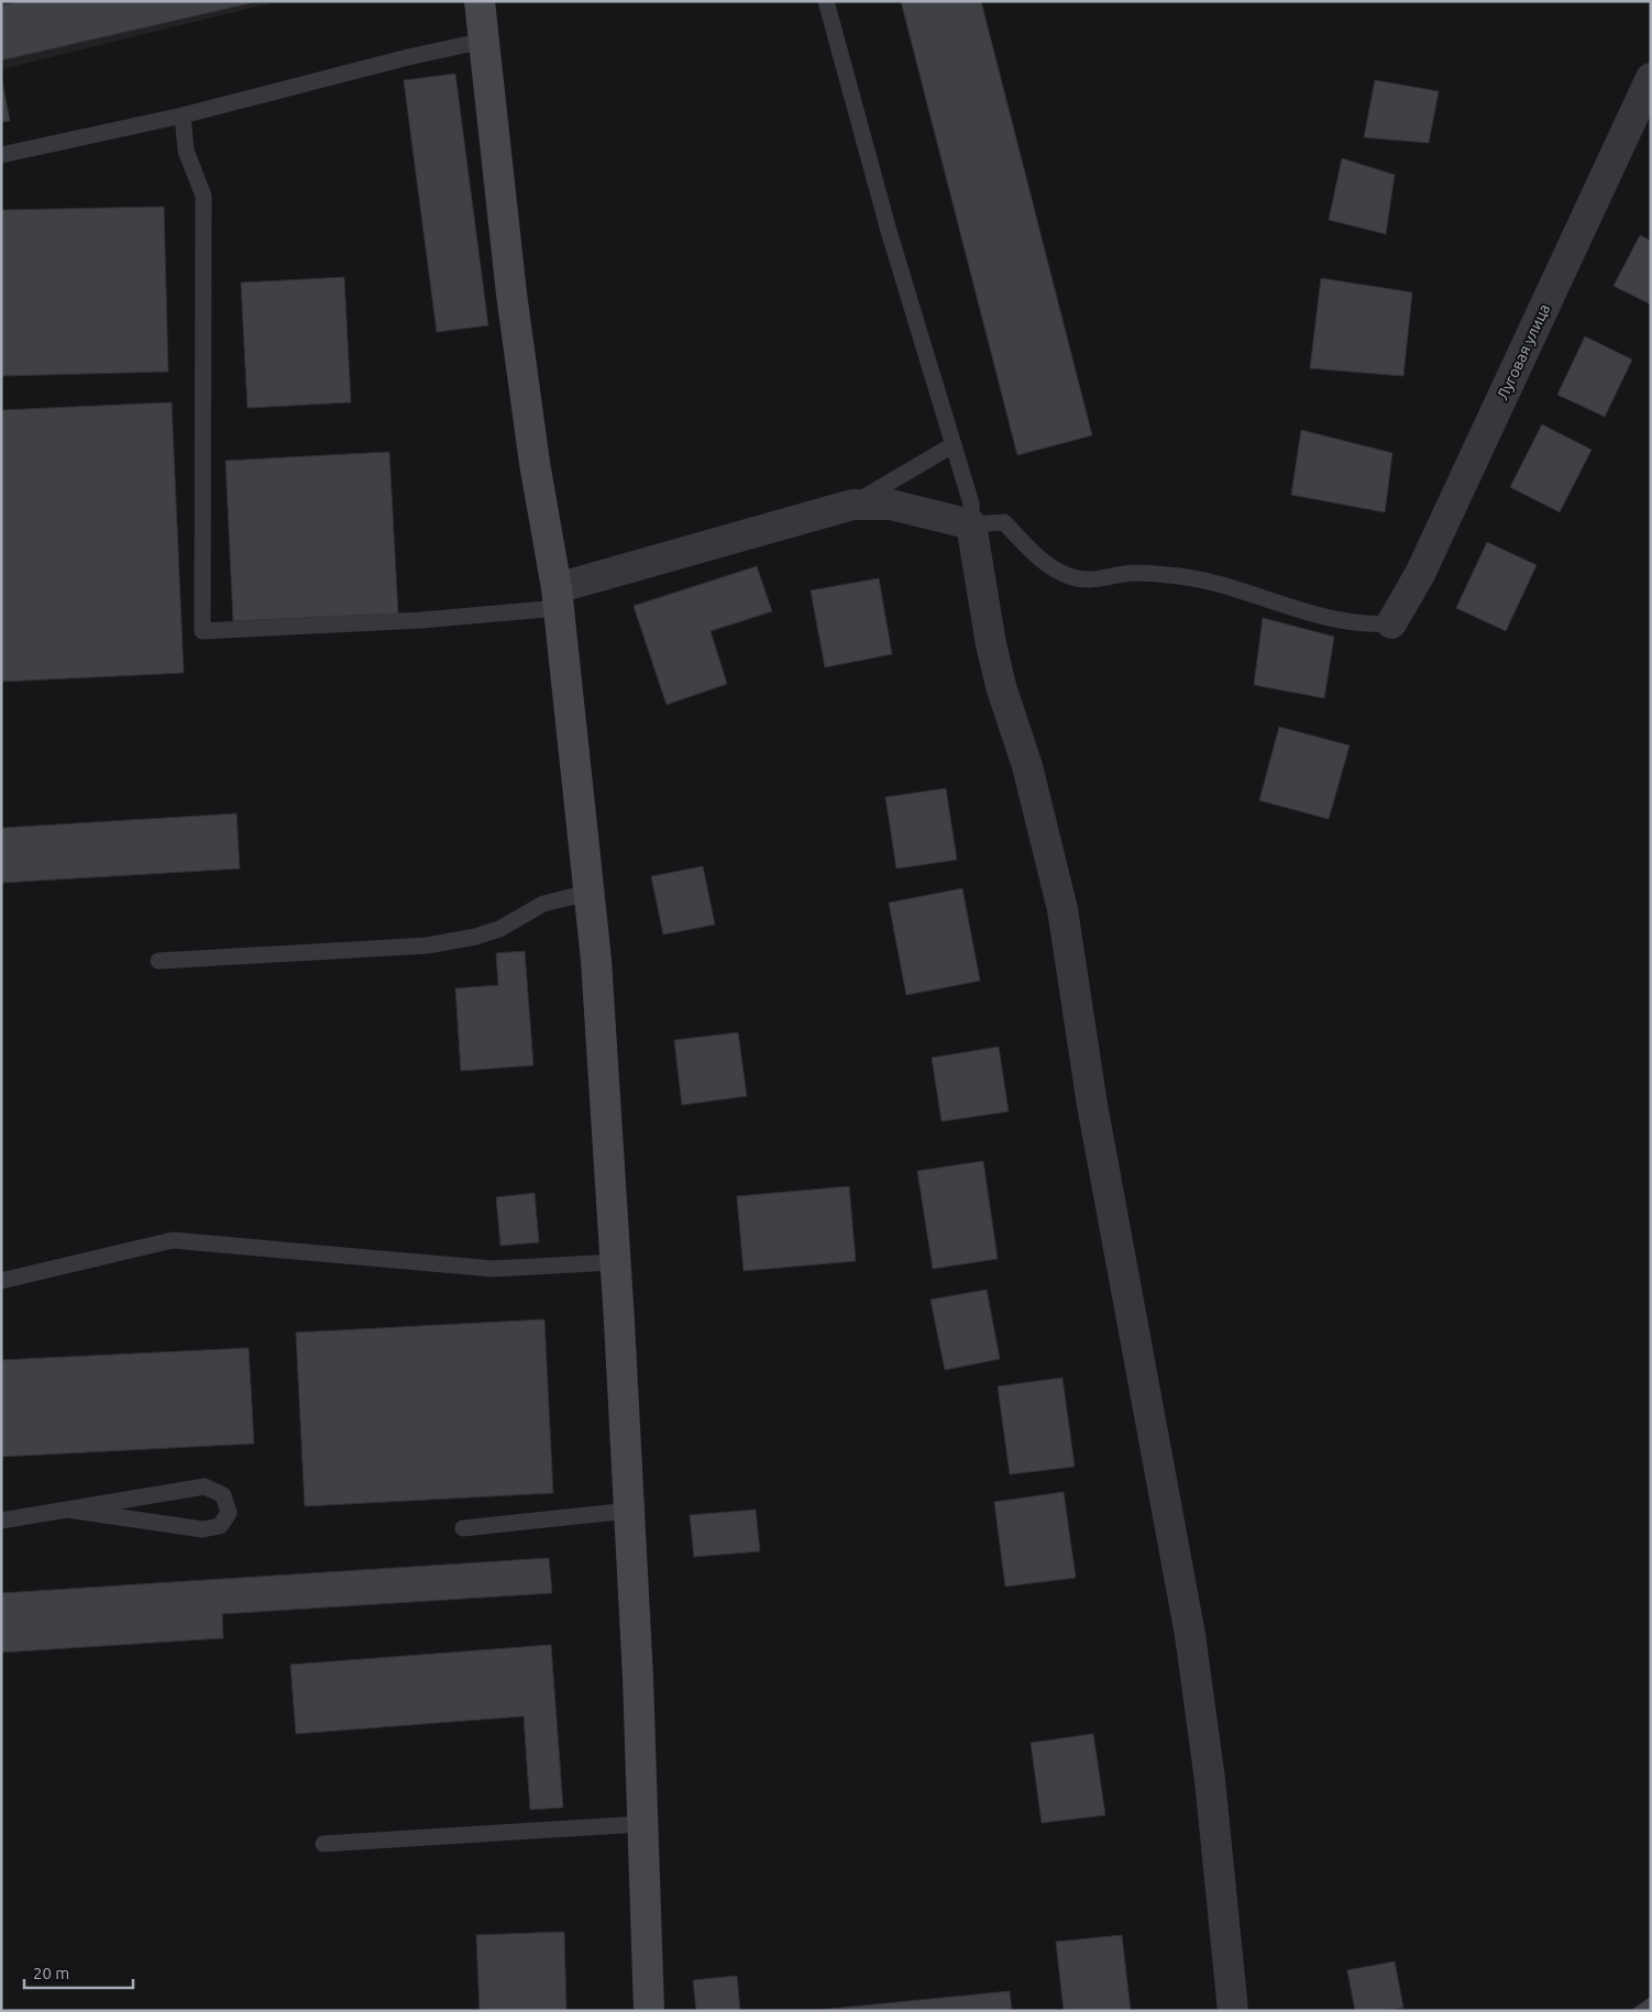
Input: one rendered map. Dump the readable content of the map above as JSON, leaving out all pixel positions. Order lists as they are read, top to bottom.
{
  "streets": {
    "street": ["Луговая улица"]
  },
  "scale_bar": "20 m"
}
